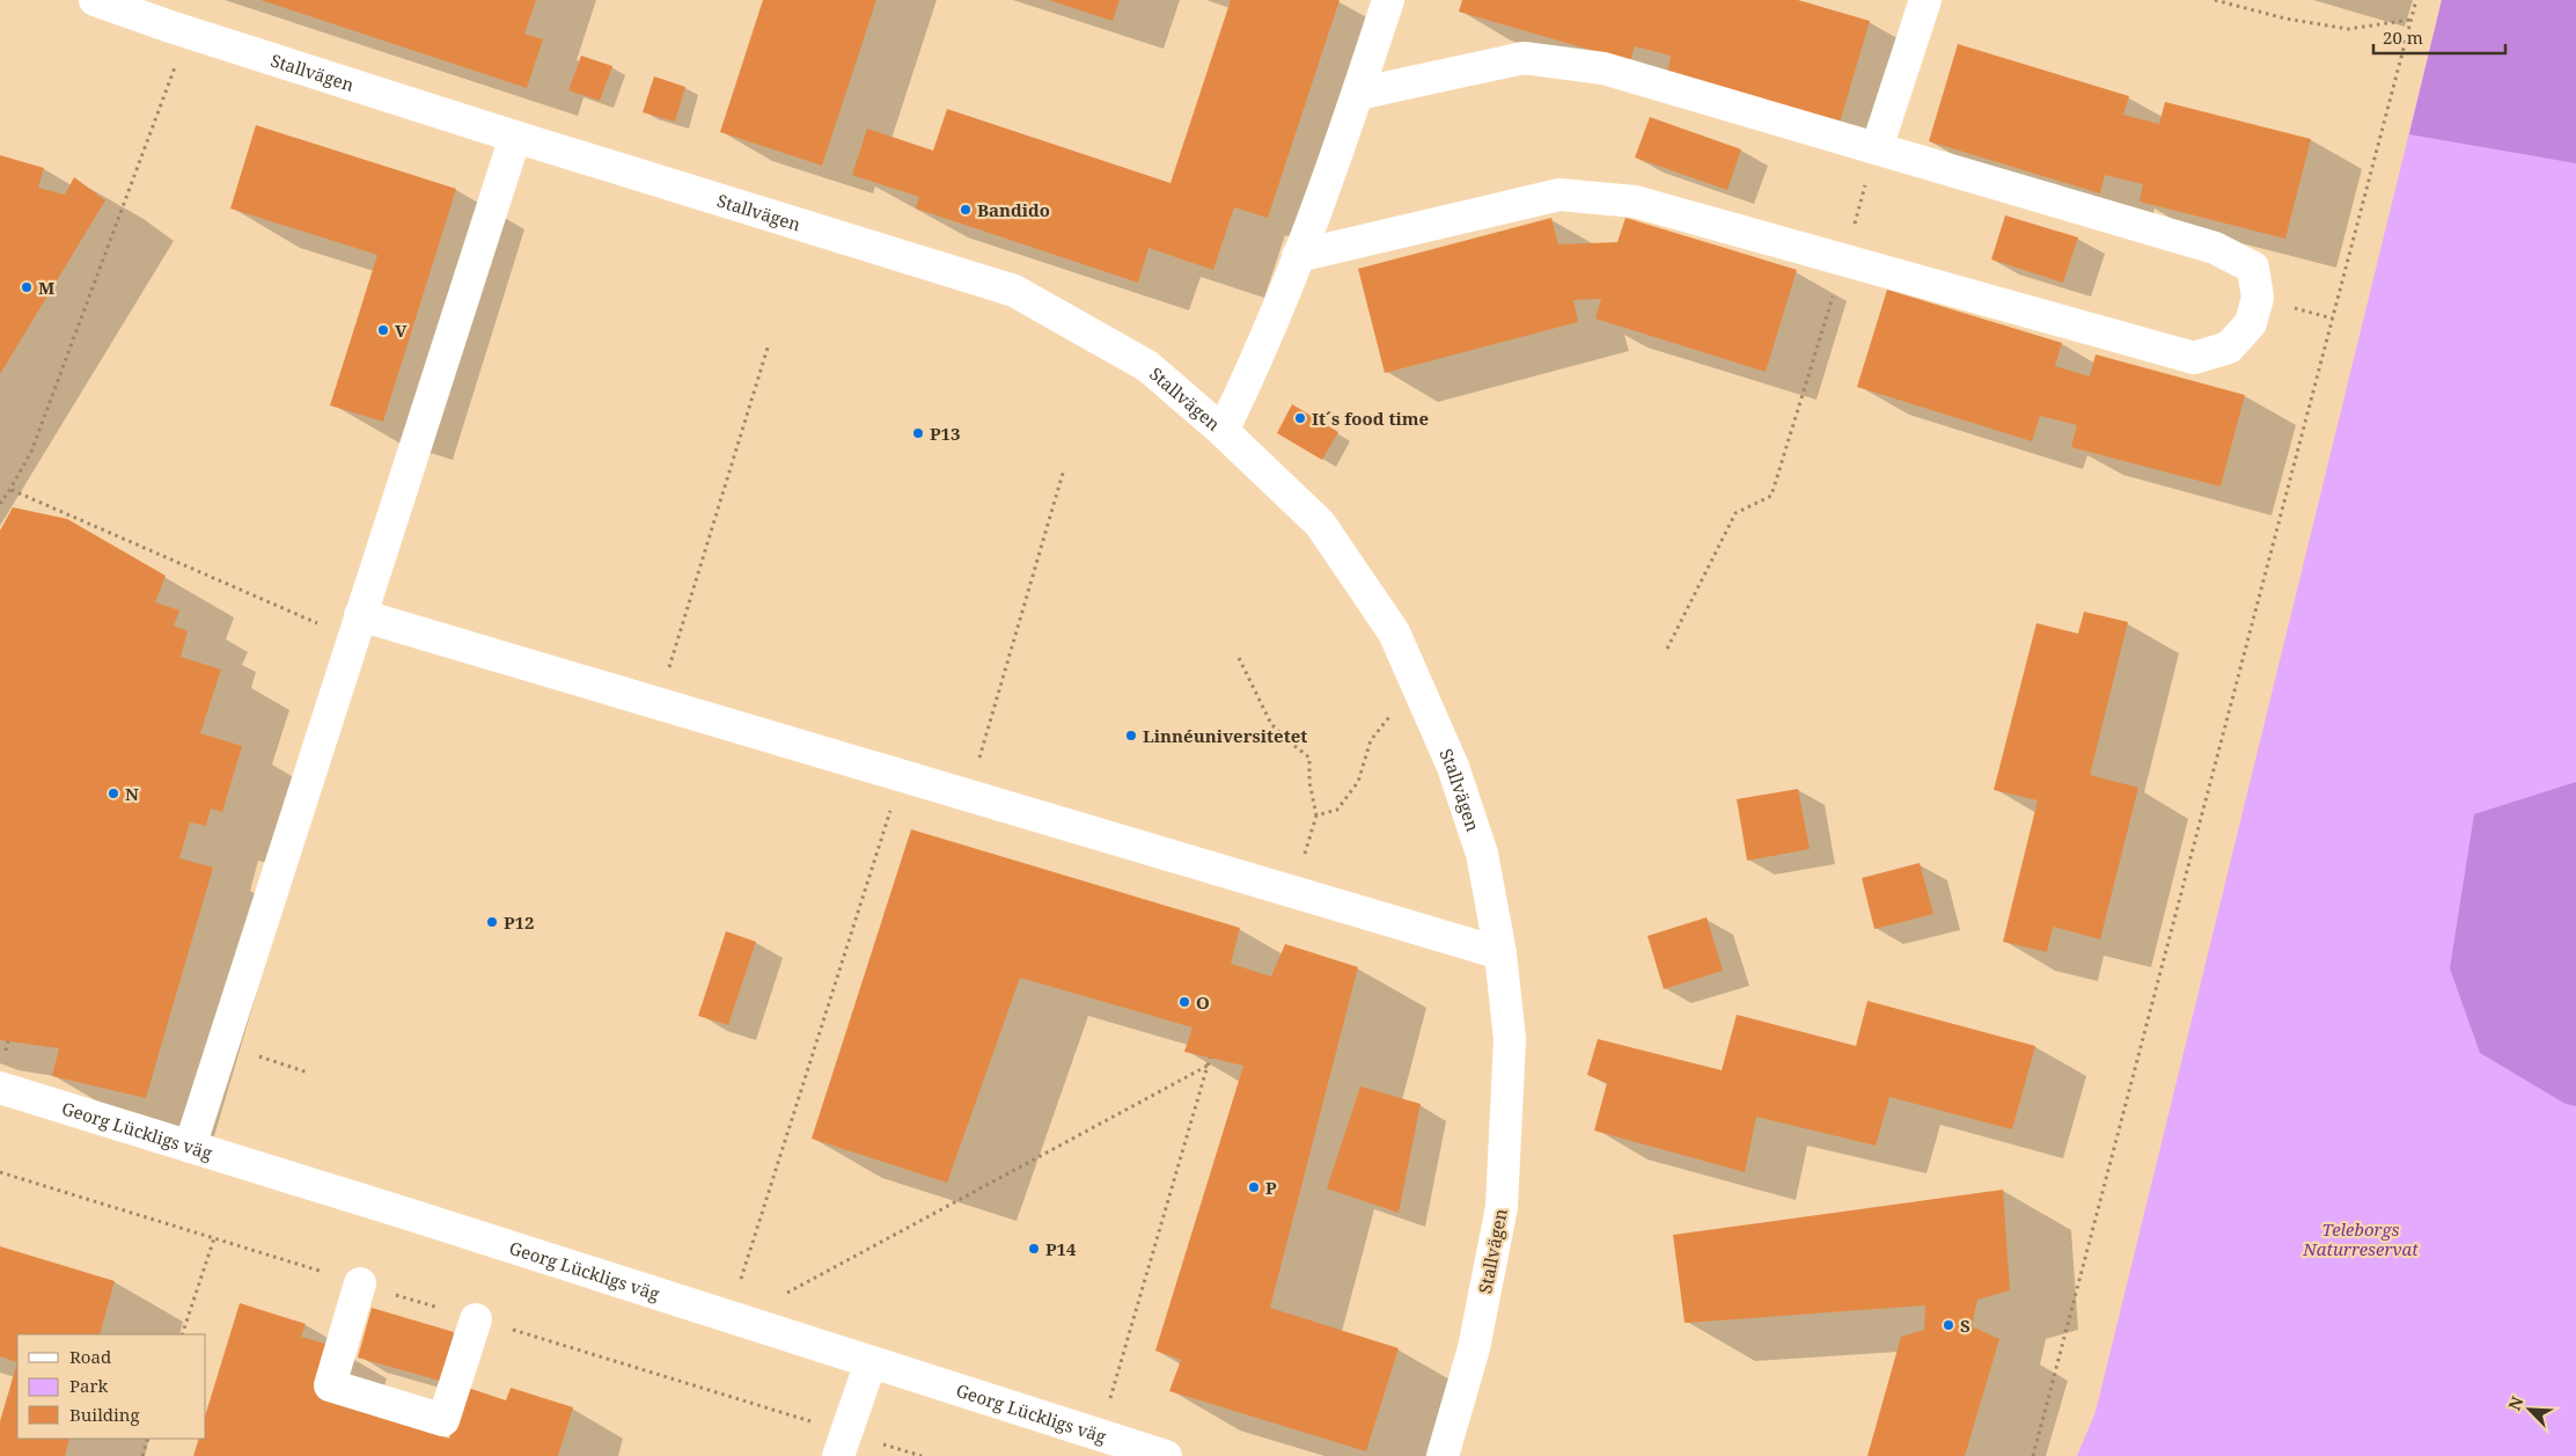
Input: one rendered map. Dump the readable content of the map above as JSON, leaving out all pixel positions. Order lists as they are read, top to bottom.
{
  "streets": {
    "street": ["Stallvägen", "Georg Lückligs väg"]
  },
  "parks": ["Teleborgs Naturreservat"],
  "places": [
    "Bandido",
    "M",
    "V",
    "It´s food time",
    "P13",
    "Linnéuniversitetet",
    "N",
    "P12",
    "O",
    "P",
    "P14",
    "S"
  ],
  "legend": ["Road", "Park", "Building"],
  "scale_bar": "20 m",
  "north": "top left"
}
